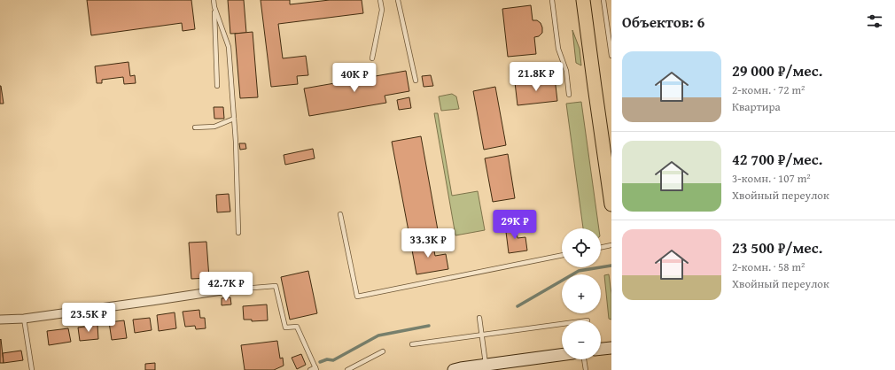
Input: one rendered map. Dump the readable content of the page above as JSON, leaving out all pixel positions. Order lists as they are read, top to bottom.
{
  "page": {
    "heading": "Объектов: 6",
    "list": [
      {
        "name": "29 000 ₽/мес.",
        "note": "2-комн. · 72 m² · Квартира"
      },
      {
        "name": "42 700 ₽/мес.",
        "note": "3-комн. · 107 m² · Хвойный переулок"
      },
      {
        "name": "23 500 ₽/мес.",
        "note": "2-комн. · 58 m² · Хвойный переулок"
      }
    ],
    "price": [
      "21.8K ₽",
      "40K ₽",
      "29K ₽",
      "33.3K ₽",
      "42.7K ₽",
      "23.5K ₽"
    ],
    "map_buttons": ["+", "−"]
  }
}
